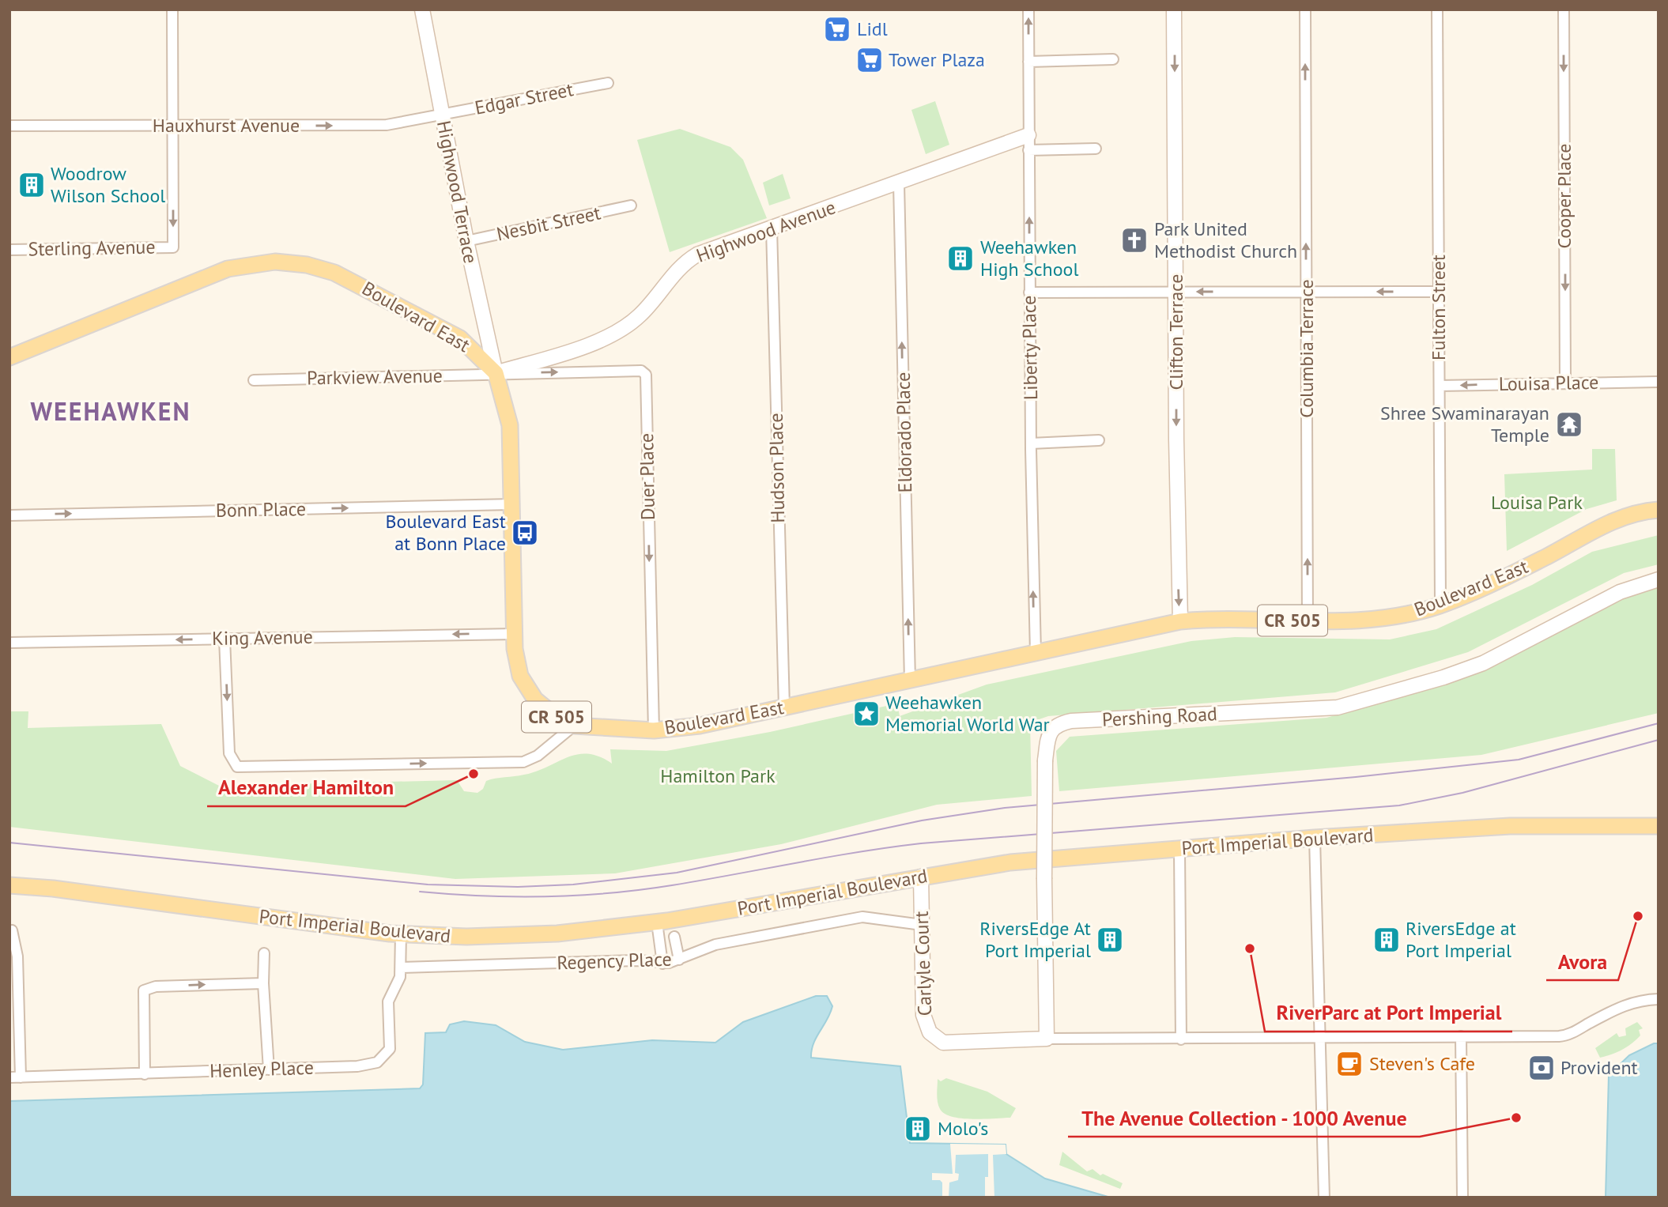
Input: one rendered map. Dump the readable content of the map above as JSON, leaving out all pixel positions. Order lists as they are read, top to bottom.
{
  "streets": {
    "main road": ["Boulevard East", "CR 505", "Port Imperial Boulevard"],
    "street": [
      "Edgar Street",
      "Hauxhurst Avenue",
      "Highwood Terrace",
      "Cooper Place",
      "Nesbit Street",
      "Highwood Avenue",
      "Sterling Avenue",
      "Fulton Street",
      "Clifton Terrace",
      "Liberty Place",
      "Columbia Terrace",
      "Parkview Avenue",
      "Louisa Place",
      "Eldorado Place",
      "Hudson Place",
      "Duer Place",
      "Bonn Place",
      "King Avenue",
      "Pershing Road",
      "Regency Place",
      "Carlyle Court",
      "Henley Place"
    ]
  },
  "crossings": [
    ["Edgar Street", "Hauxhurst Avenue"],
    ["Edgar Street", "Highwood Terrace"],
    ["Hauxhurst Avenue", "Highwood Terrace"],
    ["Hauxhurst Avenue", "Sterling Avenue"],
    ["Highwood Terrace", "Nesbit Street"],
    ["Highwood Terrace", "Highwood Avenue"],
    ["Highwood Terrace", "Boulevard East"],
    ["Highwood Terrace", "Parkview Avenue"],
    ["Highwood Terrace", "Duer Place"],
    ["Cooper Place", "Louisa Place"],
    ["Highwood Avenue", "Boulevard East"],
    ["Highwood Avenue", "Liberty Place"],
    ["Highwood Avenue", "Parkview Avenue"],
    ["Highwood Avenue", "Eldorado Place"],
    ["Highwood Avenue", "Hudson Place"],
    ["Highwood Avenue", "Duer Place"],
    ["Fulton Street", "Boulevard East"],
    ["Fulton Street", "Louisa Place"],
    ["Boulevard East", "Clifton Terrace"],
    ["Boulevard East", "Liberty Place"],
    ["Boulevard East", "Columbia Terrace"],
    ["Boulevard East", "Parkview Avenue"],
    ["Boulevard East", "Eldorado Place"],
    ["Boulevard East", "Hudson Place"],
    ["Boulevard East", "Duer Place"],
    ["Boulevard East", "Bonn Place"],
    ["Boulevard East", "King Avenue"],
    ["Parkview Avenue", "Duer Place"],
    ["Pershing Road", "Carlyle Court"],
    ["Port Imperial Boulevard", "Carlyle Court"],
    ["Port Imperial Boulevard", "Henley Place"],
    ["Regency Place", "Carlyle Court"],
    ["Regency Place", "Henley Place"]
  ],
  "one_way": [
    "Hauxhurst Avenue",
    "Cooper Place",
    "Clifton Terrace",
    "Liberty Place",
    "Columbia Terrace",
    "Louisa Place",
    "Eldorado Place",
    "Bonn Place",
    "King Avenue"
  ],
  "districts": ["WEEHAWKEN"],
  "parks": ["Louisa Park", "Hamilton Park"],
  "places": {
    "supermarket": ["Lidl", "Tower Plaza"],
    "building": [
      "Woodrow Wilson School",
      "Weehawken High School",
      "RiversEdge At Port Imperial",
      "RiversEdge at Port Imperial",
      "Molo's"
    ],
    "church": ["Park United Methodist Church"],
    "temple": ["Shree Swaminarayan Temple"],
    "bus stop": ["Boulevard East at Bonn Place"],
    "place": ["Weehawken Memorial World War"],
    "other": [
      "Alexander Hamilton",
      "Avora",
      "RiverParc at Port Imperial",
      "The Avenue Collection - 1000 Avenue"
    ],
    "cafe": ["Steven's Cafe"],
    "bank": ["Provident"]
  }
}
